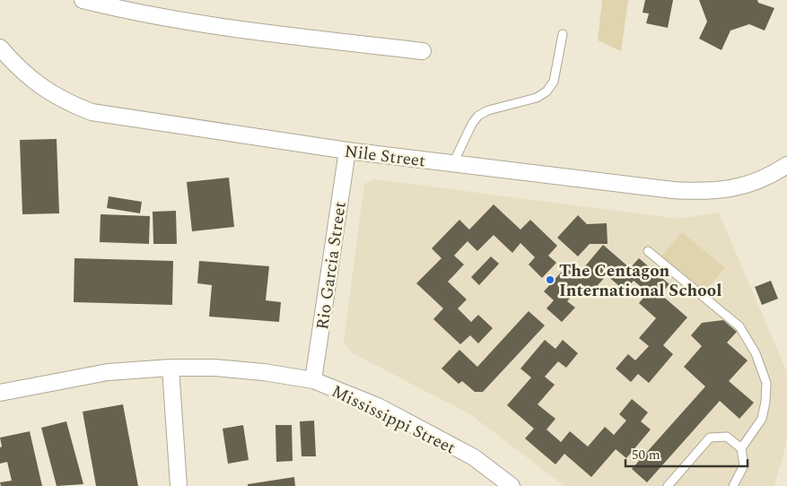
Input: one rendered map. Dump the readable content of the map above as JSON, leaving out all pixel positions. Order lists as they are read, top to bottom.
{
  "streets": {
    "street": ["Nile Street", "Rio Garcia Street", "Mississippi Street"]
  },
  "crossings": [
    ["Nile Street", "Rio Garcia Street"],
    ["Rio Garcia Street", "Mississippi Street"]
  ],
  "places": ["The Centagon International School"],
  "scale_bar": "50 m"
}
